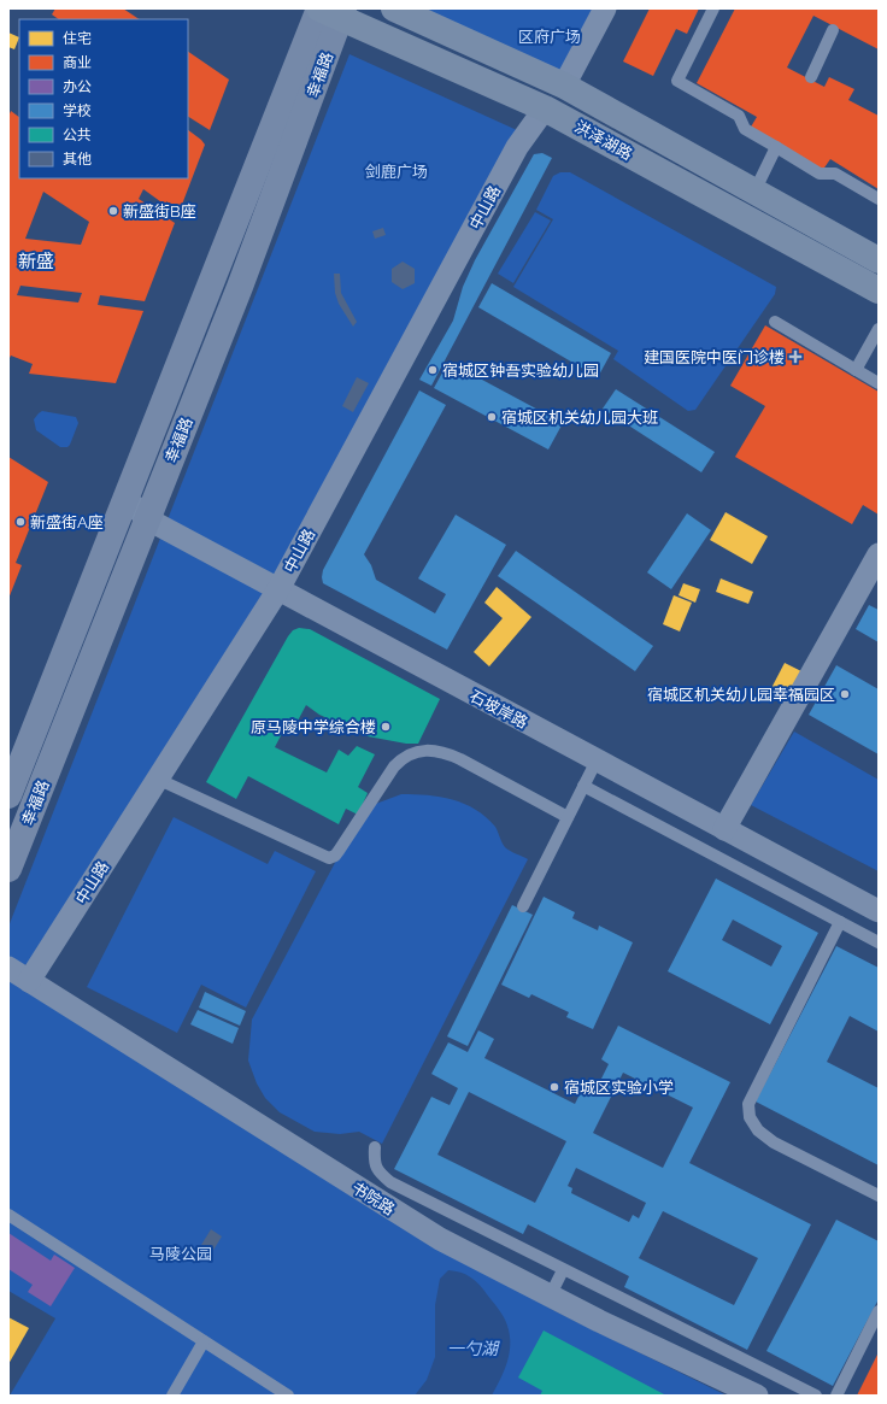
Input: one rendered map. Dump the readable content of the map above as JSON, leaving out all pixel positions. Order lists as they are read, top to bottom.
{
  "streets": {
    "main road": ["幸福路", "洪泽湖路"],
    "street": ["中山路", "石坡岸路", "书院路"]
  },
  "crossings": [
    ["幸福路", "洪泽湖路"],
    ["幸福路", "石坡岸路"],
    ["洪泽湖路", "中山路"],
    ["中山路", "石坡岸路"],
    ["中山路", "书院路"]
  ],
  "districts": ["新盛"],
  "water": ["一勺湖"],
  "parks": ["区府广场", "剑鹿广场", "马陵公园"],
  "places": {
    "other": [
      "新盛街B座",
      "宿城区钟吾实验幼儿园",
      "宿城区机关幼儿园大班",
      "新盛街A座",
      "宿城区机关幼儿园幸福园区",
      "原马陵中学综合楼",
      "宿城区实验小学"
    ],
    "health": ["建国医院中医门诊楼"]
  },
  "legend": [
    "住宅",
    "商业",
    "办公",
    "学校",
    "公共",
    "其他"
  ]
}
